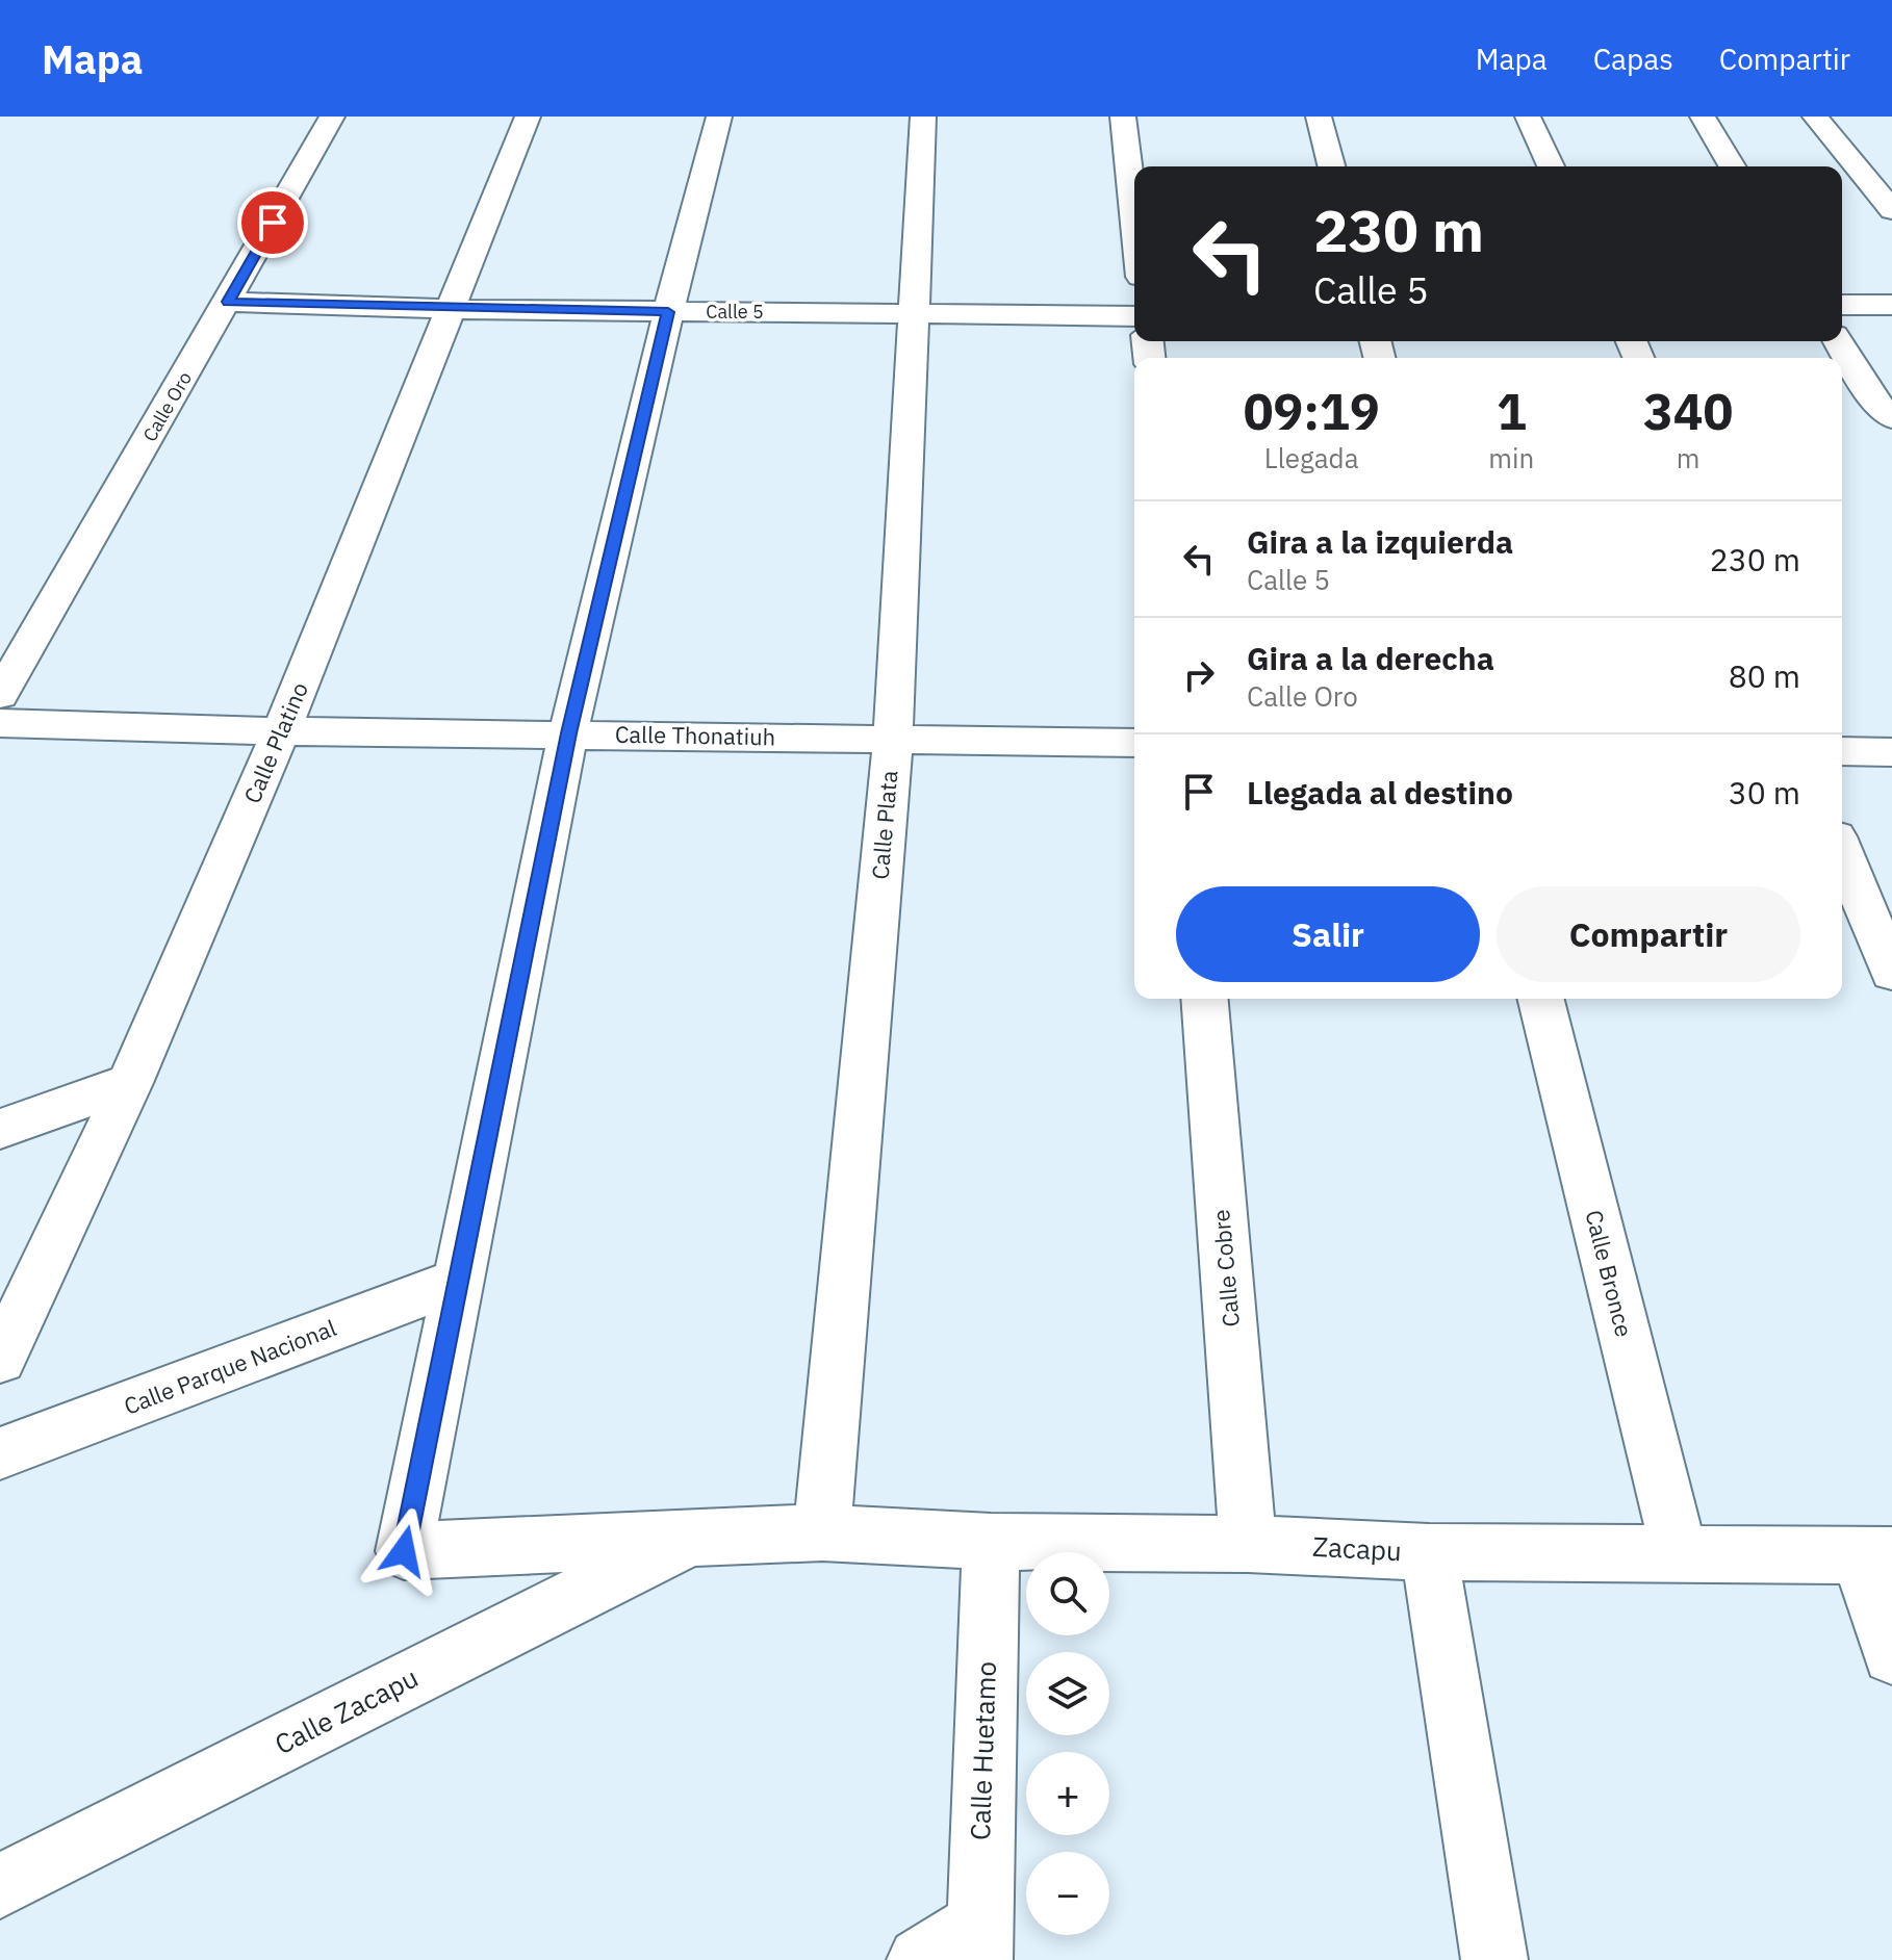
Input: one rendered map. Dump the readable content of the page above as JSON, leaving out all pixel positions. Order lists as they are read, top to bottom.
{
  "streets": {
    "street": [
      "Calle 5",
      "Calle Oro",
      "Calle Thonatiuh",
      "Calle Platino",
      "Calle Plata",
      "Calle Cobre",
      "Calle Bronce",
      "Calle Parque Nacional",
      "Zacapu",
      "Calle Zacapu",
      "Calle Huetamo"
    ]
  },
  "crossings": [
    ["Calle 5", "Calle Oro"],
    ["Calle 5", "Calle Platino"],
    ["Calle 5", "Calle Plata"],
    ["Calle Thonatiuh", "Calle Platino"],
    ["Calle Thonatiuh", "Calle Plata"],
    ["Calle Plata", "Zacapu"],
    ["Calle Plata", "Calle Zacapu"],
    ["Calle Cobre", "Zacapu"],
    ["Calle Bronce", "Zacapu"],
    ["Calle Parque Nacional", "Calle Zacapu"],
    ["Zacapu", "Calle Zacapu"],
    ["Zacapu", "Calle Huetamo"]
  ],
  "page": {
    "header": "Mapa",
    "nav": ["Mapa", "Capas", "Compartir"],
    "turn": ["230 m", "Calle 5"],
    "eta": [
      "09:19",
      "Llegada",
      "1",
      "min",
      "340",
      "m"
    ],
    "list": [
      {
        "name": "Gira a la izquierda",
        "note": "Calle 5",
        "value": "230 m"
      },
      {
        "name": "Gira a la derecha",
        "note": "Calle Oro",
        "value": "80 m"
      },
      {
        "name": "Llegada al destino",
        "value": "30 m"
      }
    ],
    "buttons": ["Salir", "Compartir"],
    "map_buttons": ["+", "−"]
  }
}
